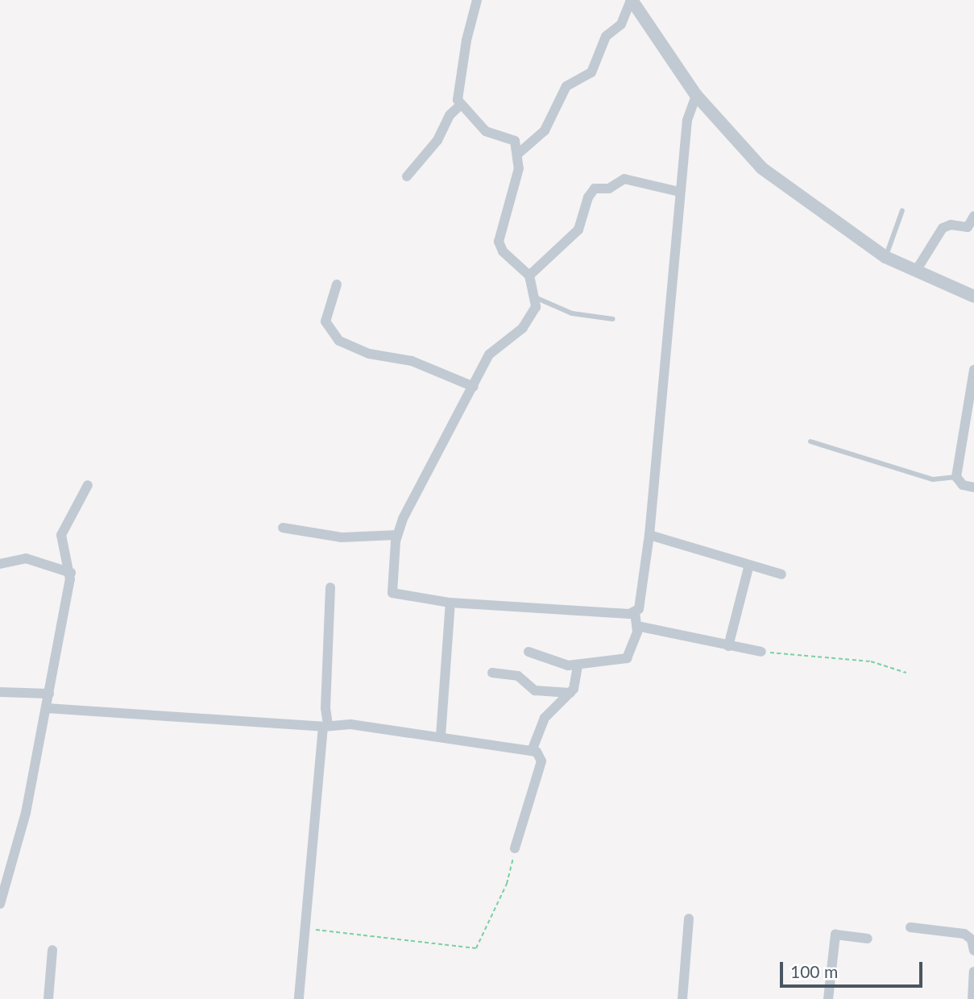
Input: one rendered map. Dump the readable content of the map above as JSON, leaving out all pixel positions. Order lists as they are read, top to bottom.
{
  "scale_bar": "100 m"
}
